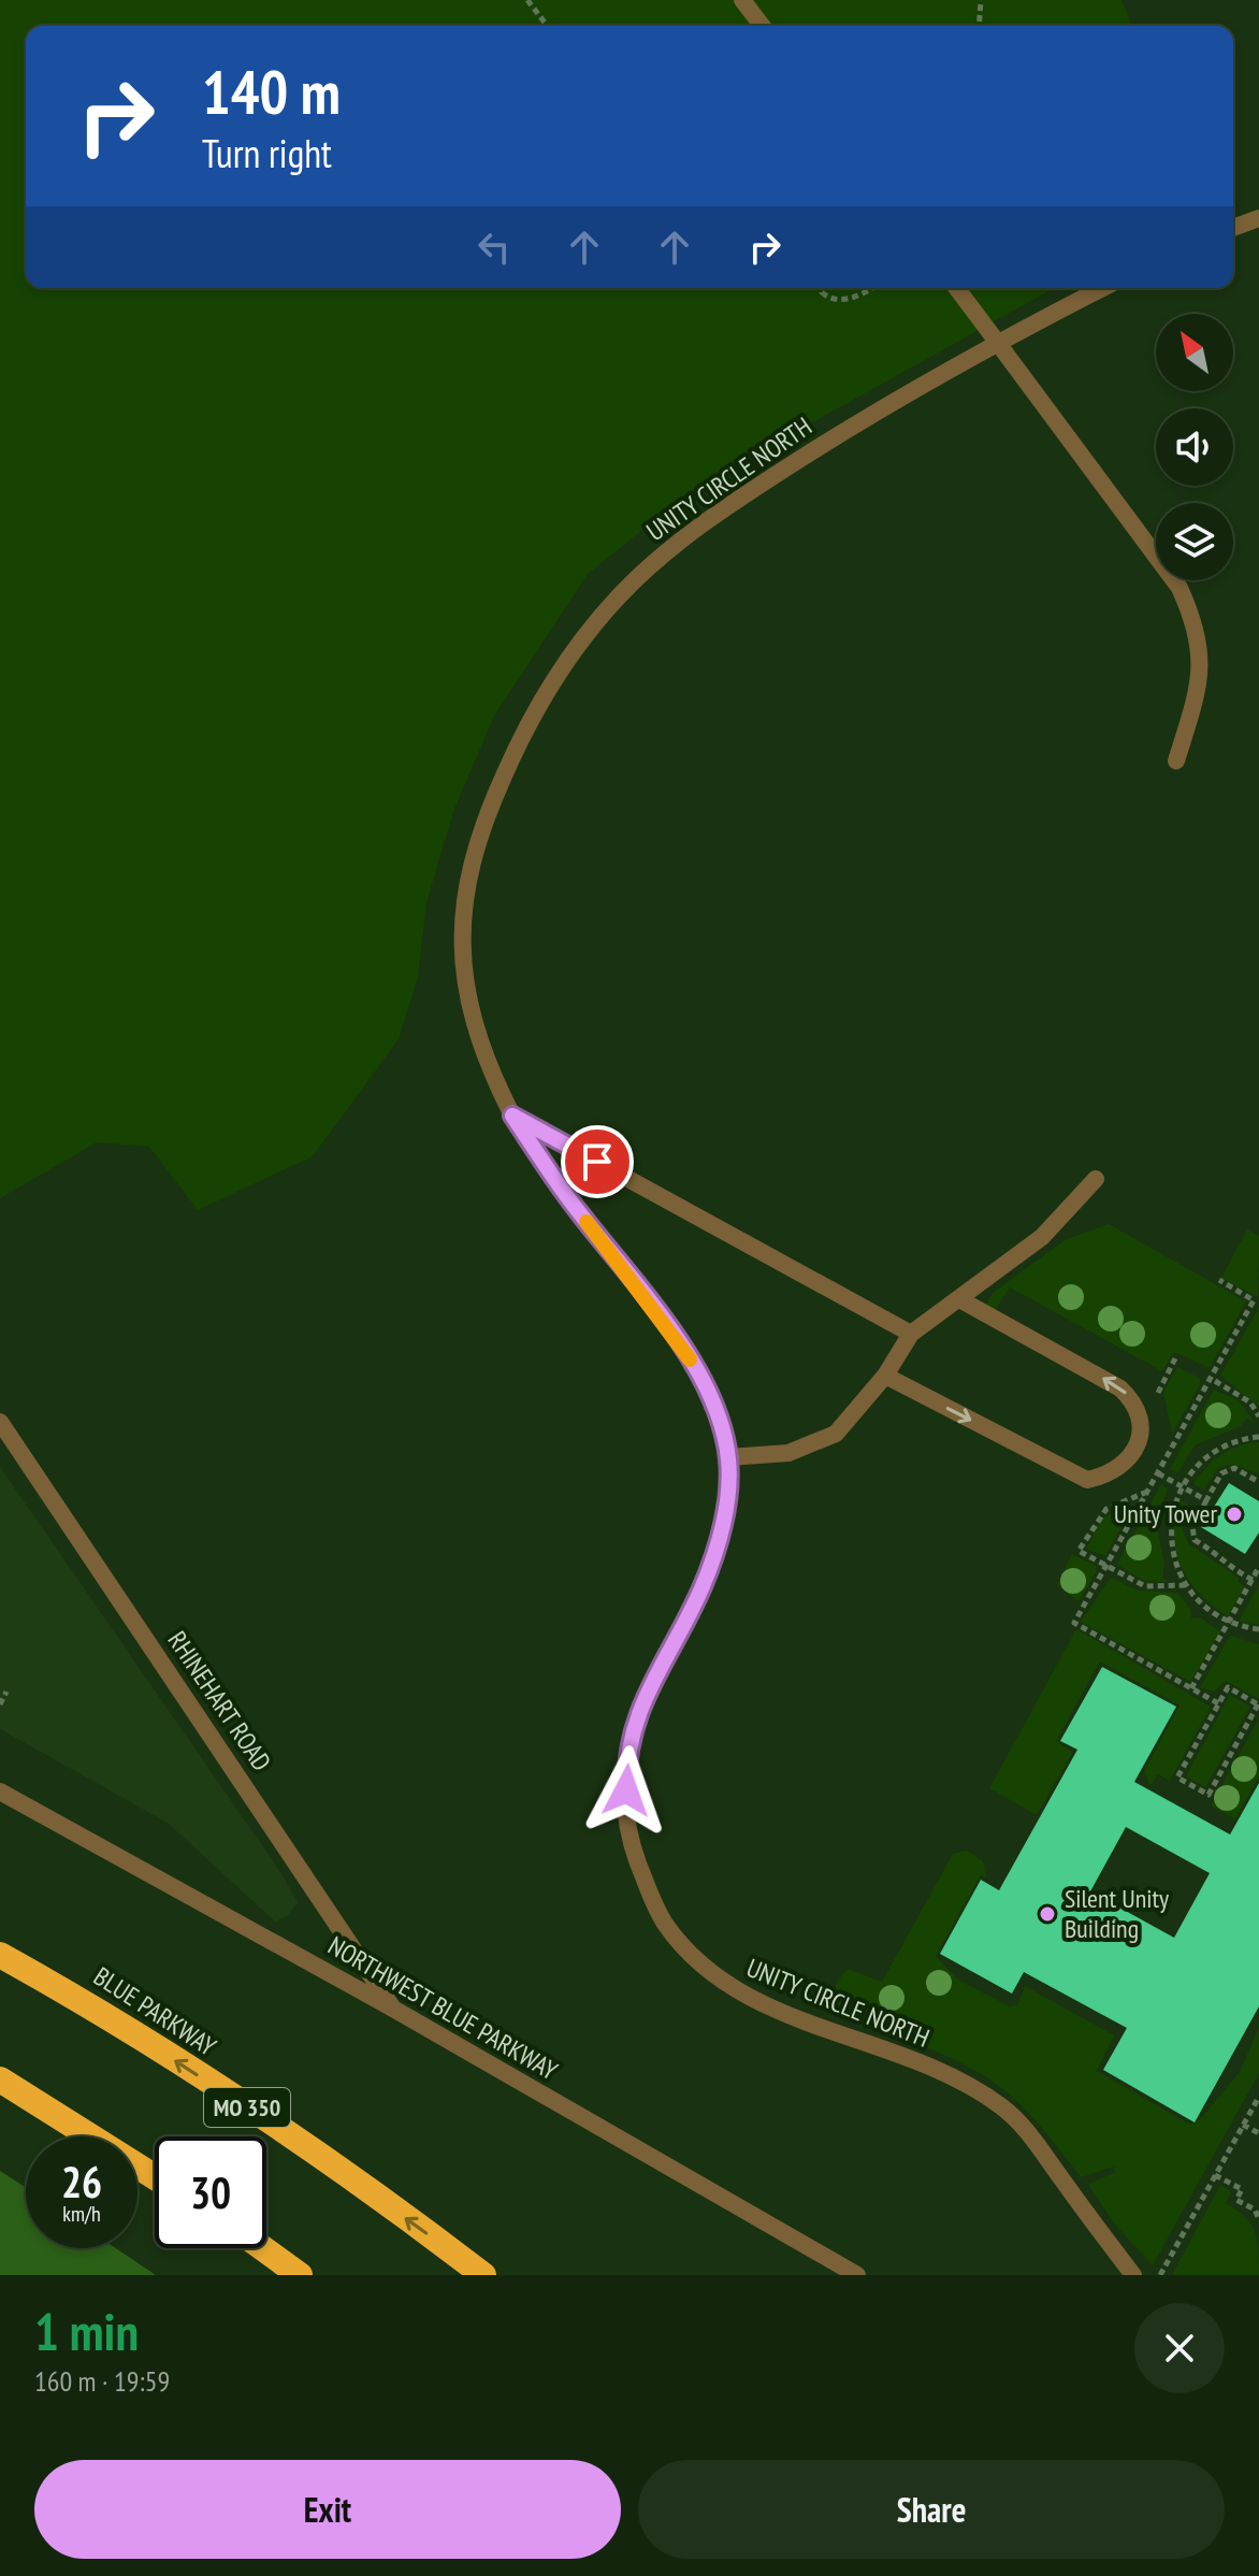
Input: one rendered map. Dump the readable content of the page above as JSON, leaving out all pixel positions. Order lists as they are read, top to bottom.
{
  "streets": {
    "highway": ["BLUE PARKWAY", "MO 350"],
    "street": ["UNITY CIRCLE NORTH", "RHINEHART ROAD", "NORTHWEST BLUE PARKWAY"]
  },
  "crossings": [
    ["RHINEHART ROAD", "NORTHWEST BLUE PARKWAY"]
  ],
  "places": ["Unity Tower", "Silent Unity Building"],
  "north": "top left",
  "page": {
    "turn": ["140 m", "Turn right"],
    "speed": "26 km/h",
    "limit": "30",
    "heading": ["1 min", "160 m · 19:59"],
    "buttons": ["Exit", "Share"]
  }
}
